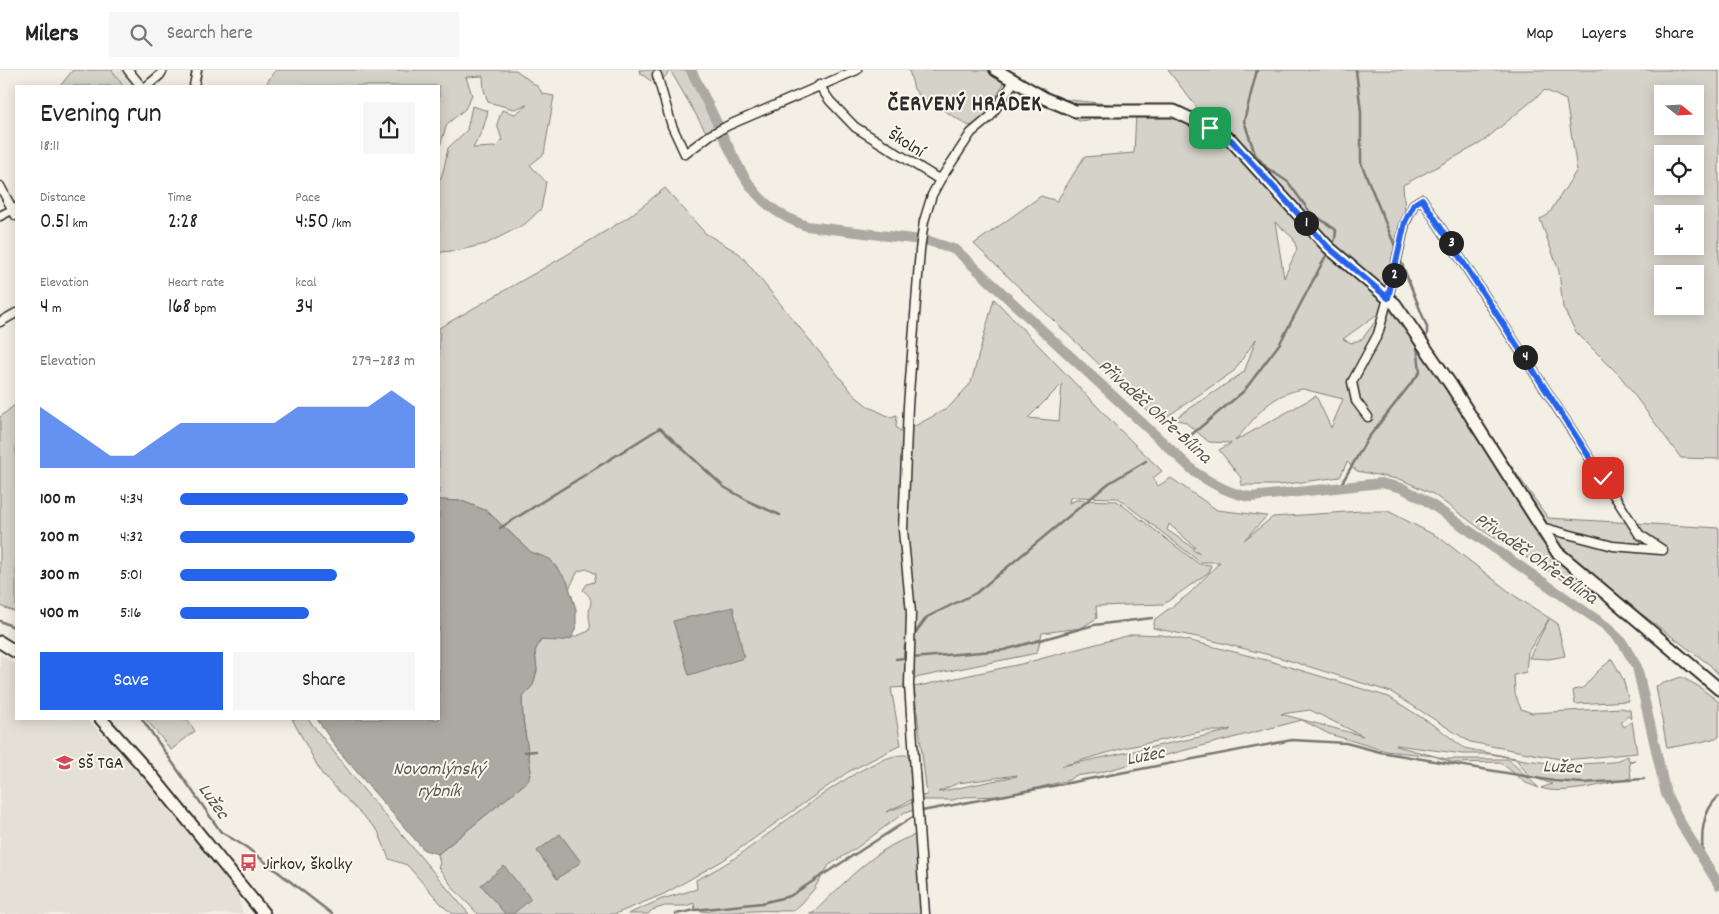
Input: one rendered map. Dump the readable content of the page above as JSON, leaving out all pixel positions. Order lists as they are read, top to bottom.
{
  "streets": {
    "street": ["Školní"]
  },
  "districts": ["ČERVENÝ HRÁDEK"],
  "water": ["Přivaděč Ohře-Bílina", "Lužec", "Novomlýnský rybník"],
  "places": {
    "school or university": ["SŠ TGA"],
    "bus stop": ["Jirkov, školky"]
  },
  "north": "right",
  "page": {
    "header": "Milers",
    "search": "Search here",
    "nav": ["Map", "Layers", "Share"],
    "map_buttons": ["+", "−"],
    "heading": ["Evening run", "18:11"],
    "stats": [
      ["Distance", "0.51 km"],
      ["Time", "2:28"],
      ["Pace", "4:50 /km"],
      ["Elevation", "4 m"],
      ["Heart rate", "168 bpm"],
      ["kcal", "34"]
    ],
    "pins": [
      "1",
      "3",
      "2",
      "4"
    ],
    "chart": ["Elevation", "279–283 m"],
    "list": [
      {
        "name": "100 m",
        "note": "4:34"
      },
      {
        "name": "200 m",
        "note": "4:32"
      },
      {
        "name": "300 m",
        "note": "5:01"
      },
      {
        "name": "400 m",
        "note": "5:16"
      }
    ],
    "buttons": ["Save", "Share"]
  }
}
